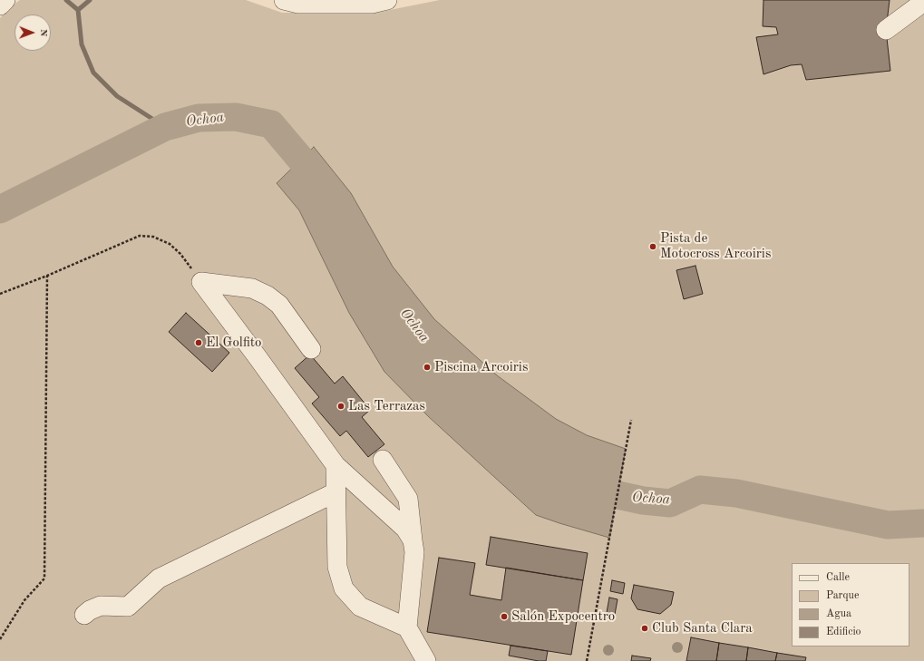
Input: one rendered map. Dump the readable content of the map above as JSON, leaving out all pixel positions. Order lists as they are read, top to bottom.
{
  "water": ["Ochoa"],
  "places": [
    "Pista de Motocross Arcoiris",
    "El Golfito",
    "Piscina Arcoiris",
    "Las Terrazas",
    "Salón Expocentro",
    "Club Santa Clara"
  ],
  "legend": [
    "Calle",
    "Parque",
    "Agua",
    "Edificio"
  ],
  "north": "right"
}
